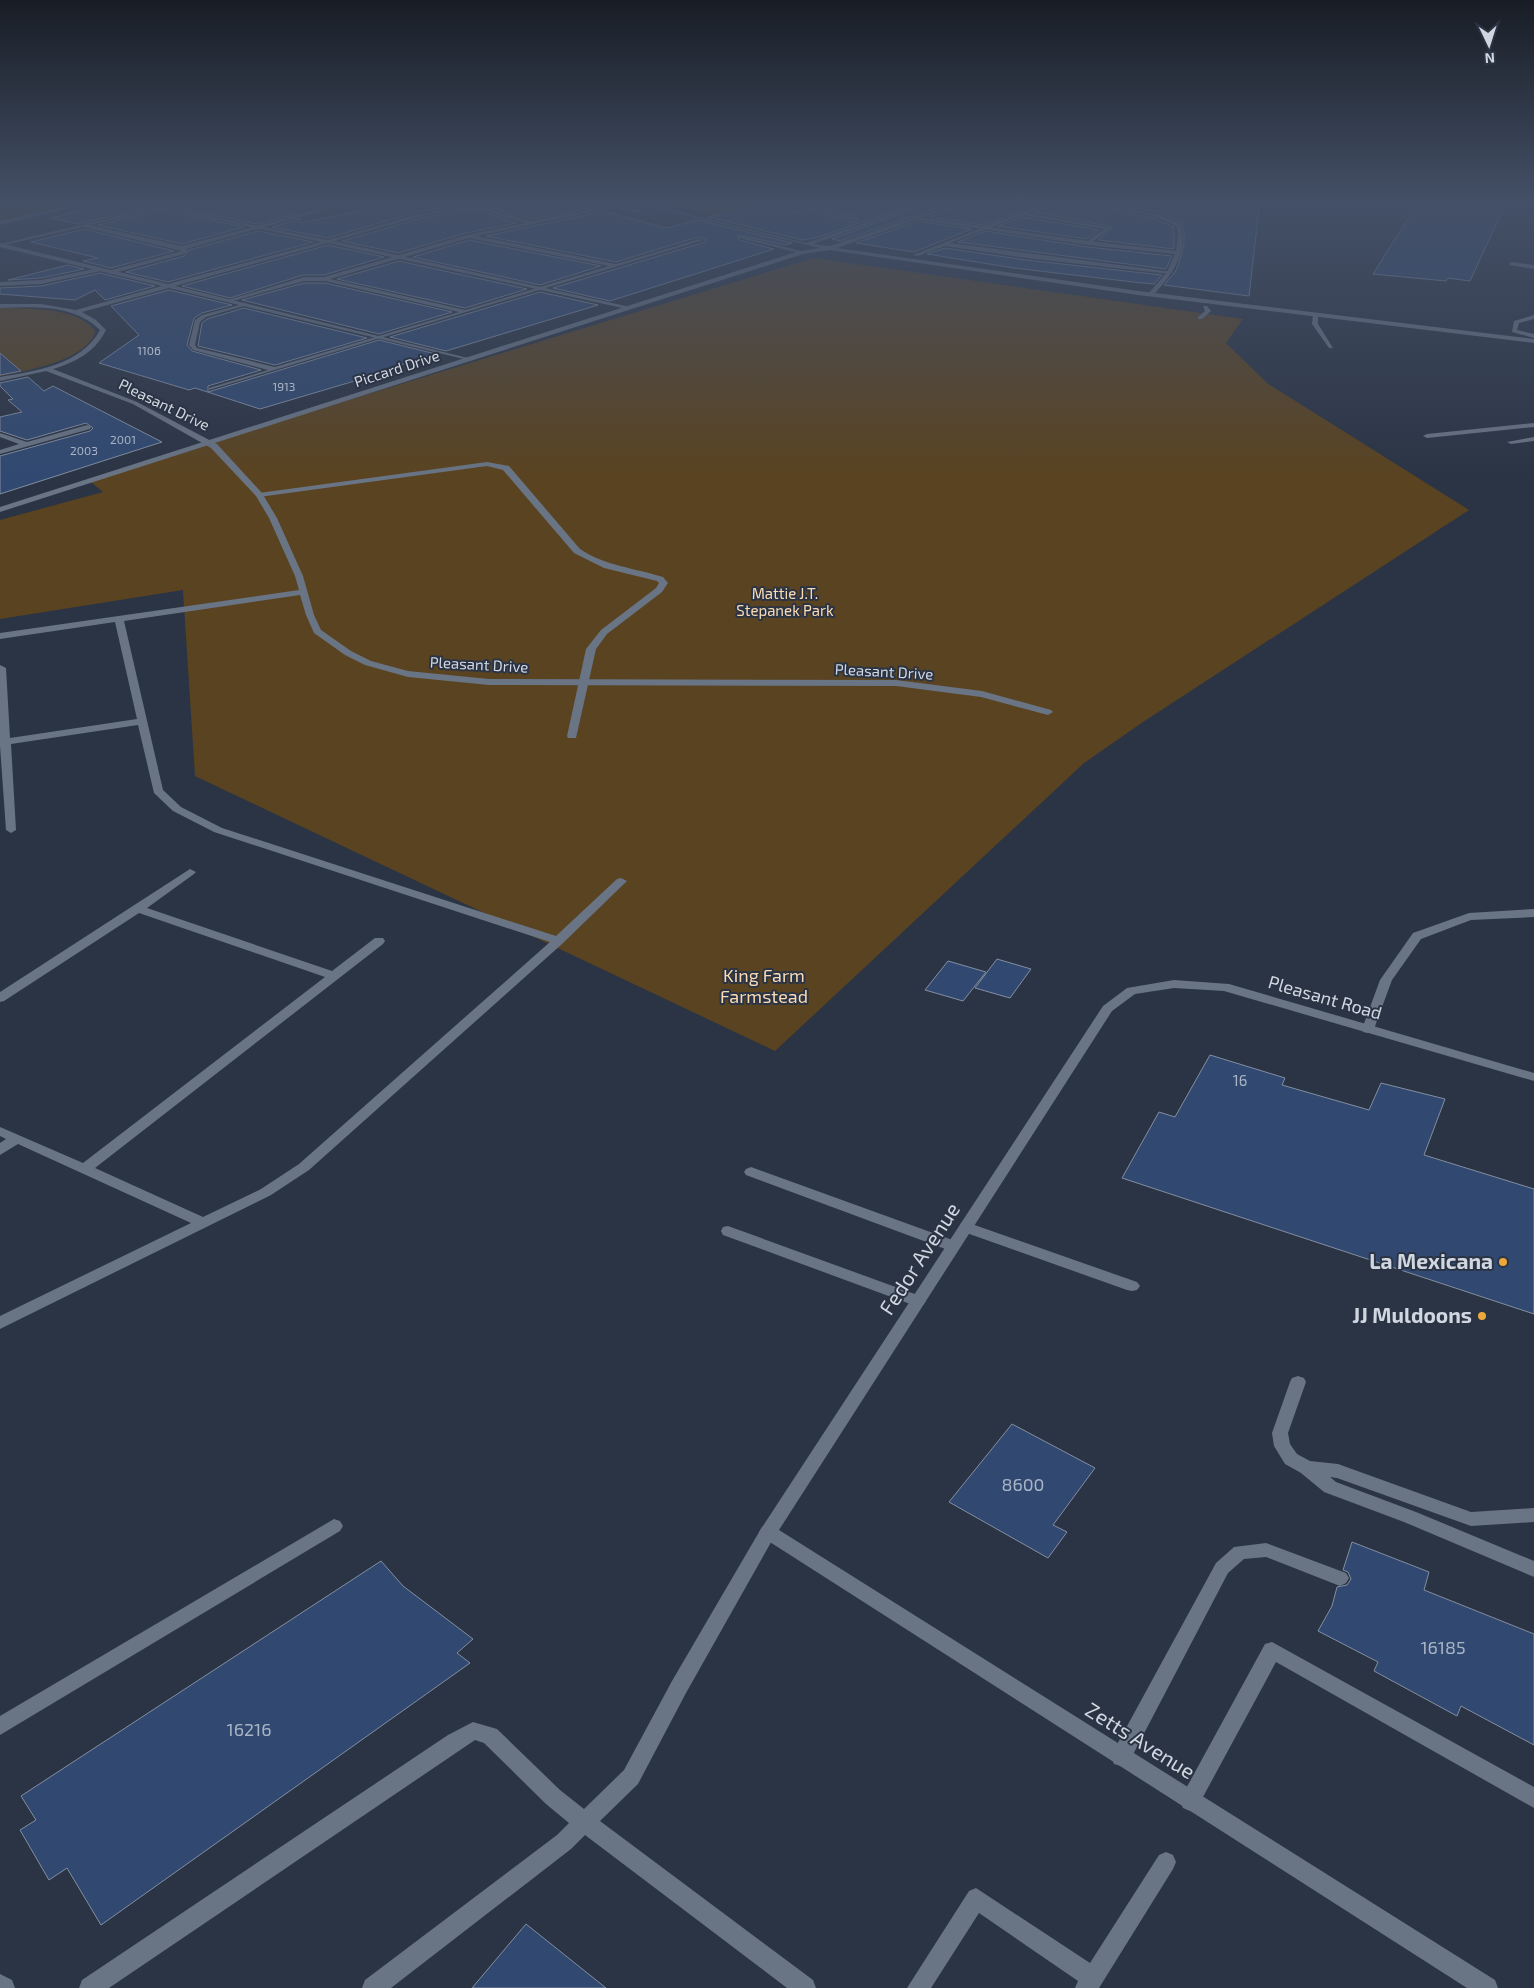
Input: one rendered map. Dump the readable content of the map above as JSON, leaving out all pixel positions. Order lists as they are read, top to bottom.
{
  "streets": {
    "street": [
      "Piccard Drive",
      "Pleasant Drive",
      "Pleasant Road",
      "Fedor Avenue",
      "Zetts Avenue"
    ]
  },
  "crossings": [
    ["Piccard Drive", "Pleasant Drive"],
    ["Pleasant Road", "Fedor Avenue"],
    ["Fedor Avenue", "Zetts Avenue"]
  ],
  "parks": ["Mattie J.T. Stepanek Park", "King Farm Farmstead"],
  "places": ["La Mexicana", "JJ Muldoons"],
  "house_numbers": [
    "1106",
    "1913",
    "2001",
    "2003",
    "16",
    "8600",
    "16185",
    "16216"
  ],
  "north": "bottom"
}
